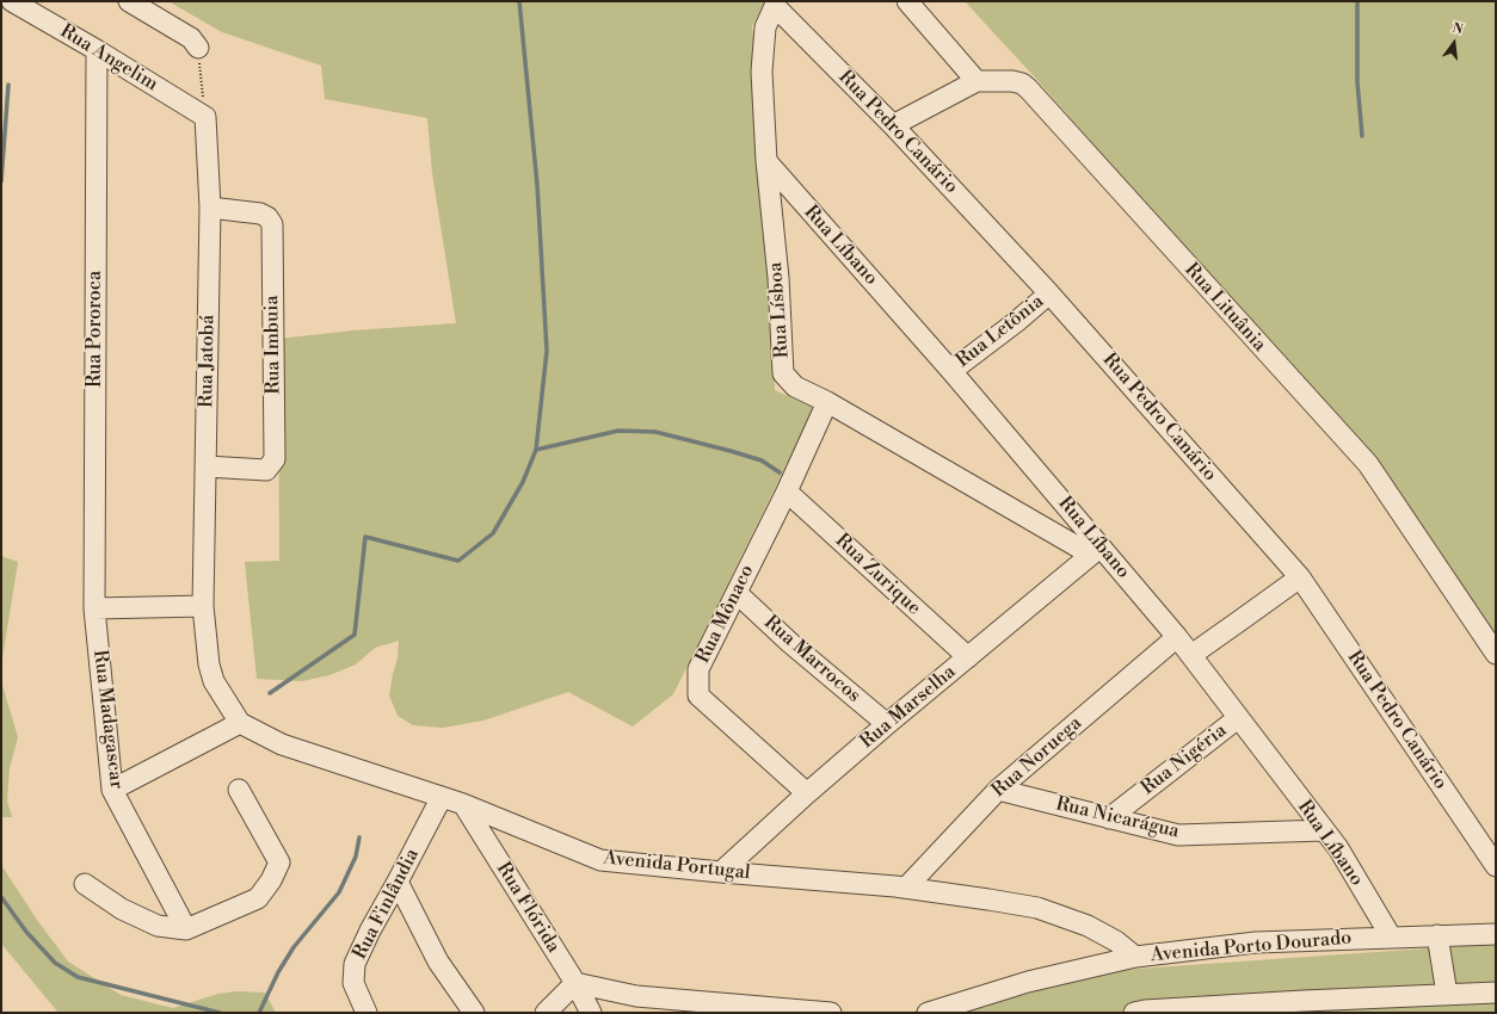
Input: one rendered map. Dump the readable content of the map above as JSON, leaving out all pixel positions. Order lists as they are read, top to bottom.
{
  "streets": {
    "street": [
      "Rua Angelim",
      "Rua Pedro Canário",
      "Rua Líbano",
      "Rua Lituânia",
      "Rua Lísboa",
      "Rua Pororoca",
      "Rua Letônia",
      "Rua Imbuia",
      "Rua Jatobá",
      "Rua Zurique",
      "Rua Mônaco",
      "Rua Marrocos",
      "Rua Marselha",
      "Rua Madagascar",
      "Rua Noruega",
      "Rua Nigéria",
      "Rua Nicarágua",
      "Avenida Portugal",
      "Rua Finlândia",
      "Rua Flórida",
      "Avenida Porto Dourado"
    ]
  },
  "crossings": [
    ["Rua Angelim", "Rua Pororoca"],
    ["Rua Angelim", "Rua Jatobá"],
    ["Rua Pedro Canário", "Rua Lituânia"],
    ["Rua Pedro Canário", "Rua Lísboa"],
    ["Rua Pedro Canário", "Rua Letônia"],
    ["Rua Líbano", "Rua Lísboa"],
    ["Rua Líbano", "Rua Letônia"],
    ["Rua Líbano", "Rua Marselha"],
    ["Rua Líbano", "Rua Noruega"],
    ["Rua Líbano", "Rua Nigéria"],
    ["Rua Líbano", "Rua Nicarágua"],
    ["Rua Líbano", "Avenida Porto Dourado"],
    ["Rua Lísboa", "Rua Mônaco"],
    ["Rua Lísboa", "Rua Marselha"],
    ["Rua Pororoca", "Rua Madagascar"],
    ["Rua Imbuia", "Rua Jatobá"],
    ["Rua Zurique", "Rua Mônaco"],
    ["Rua Zurique", "Rua Marselha"],
    ["Rua Mônaco", "Rua Marrocos"],
    ["Rua Mônaco", "Rua Marselha"],
    ["Rua Marrocos", "Rua Marselha"],
    ["Rua Marselha", "Avenida Portugal"],
    ["Rua Noruega", "Rua Nicarágua"],
    ["Rua Noruega", "Avenida Portugal"],
    ["Rua Nigéria", "Rua Nicarágua"],
    ["Avenida Portugal", "Rua Finlândia"],
    ["Avenida Portugal", "Rua Flórida"],
    ["Avenida Portugal", "Avenida Porto Dourado"]
  ],
  "north": "top"
}
